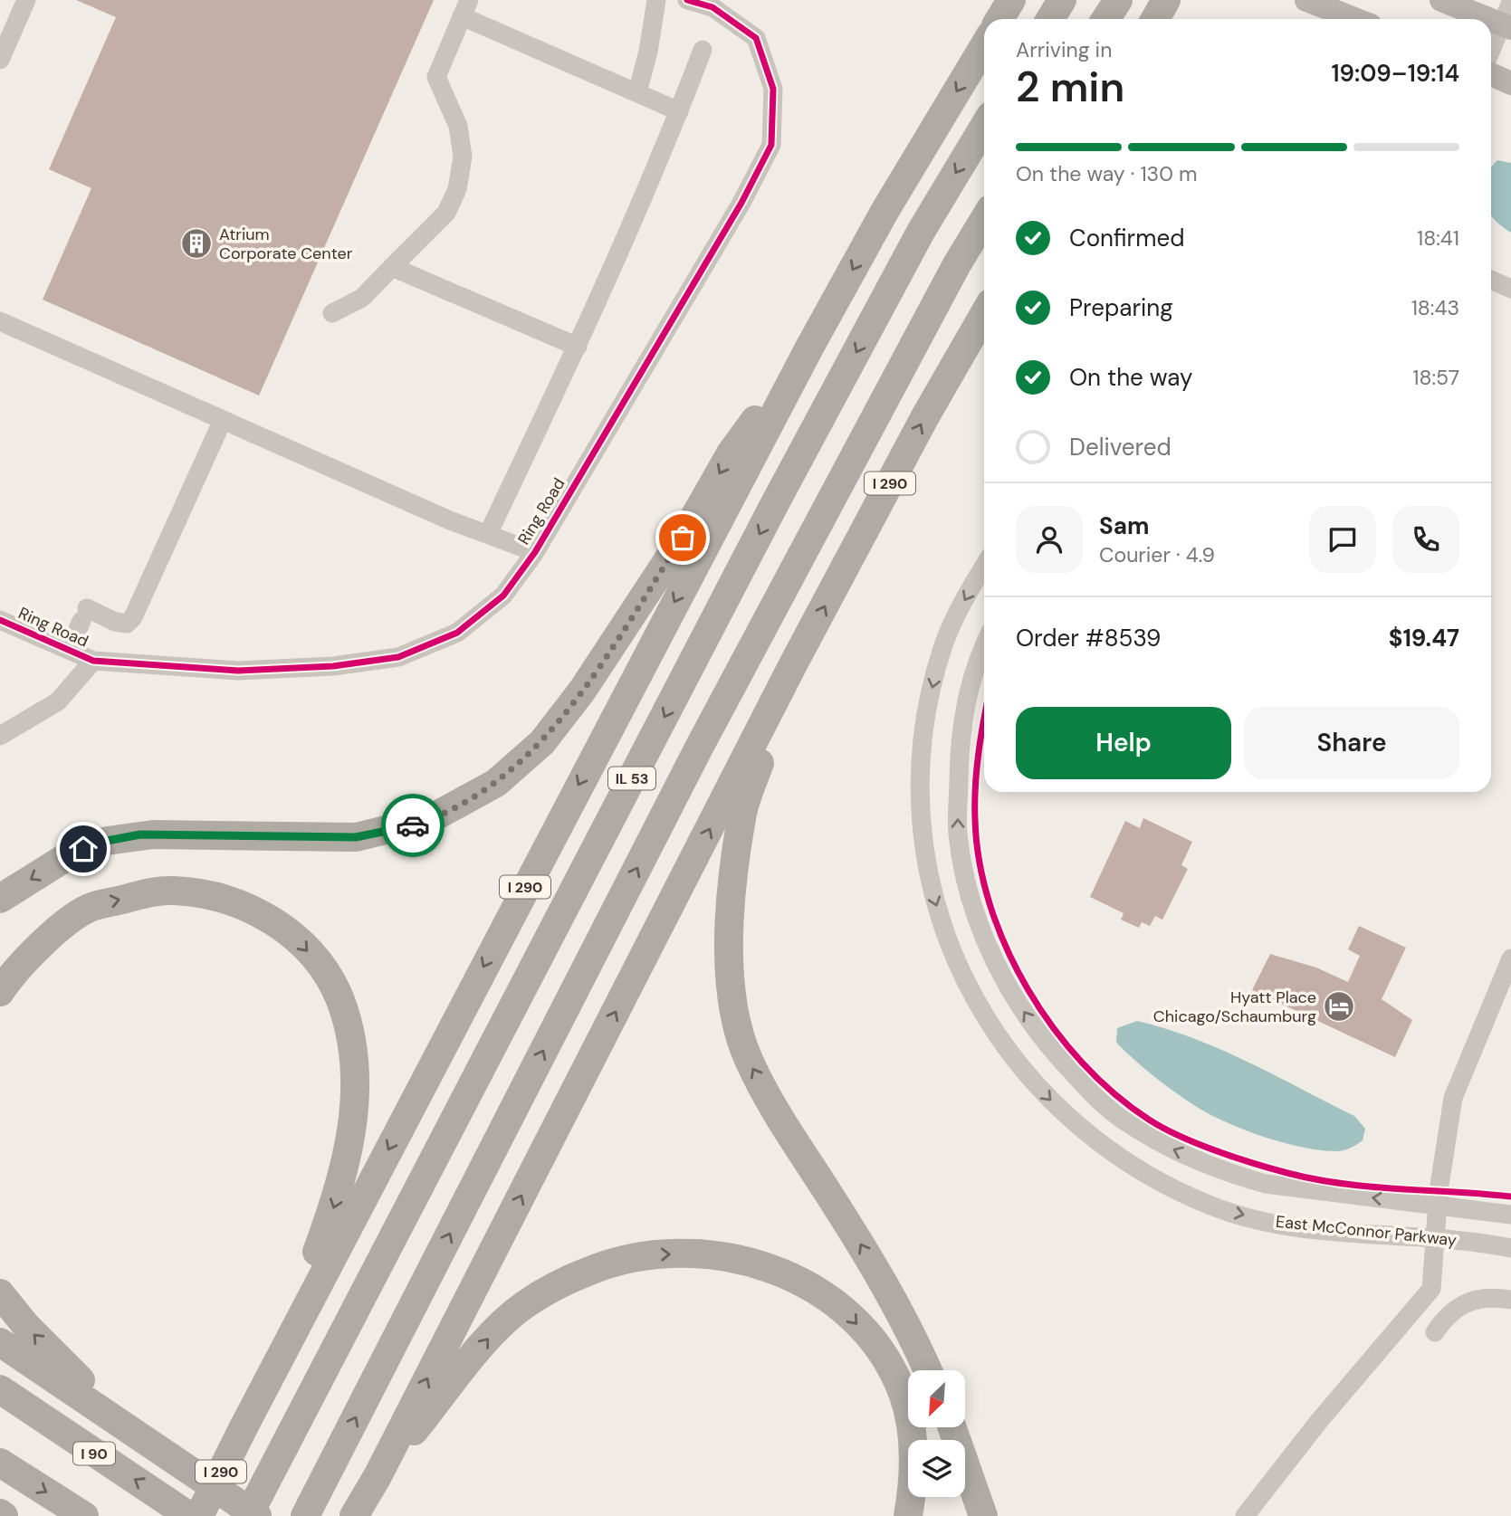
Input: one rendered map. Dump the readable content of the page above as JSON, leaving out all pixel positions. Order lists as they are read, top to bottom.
{
  "streets": {
    "highway": ["I 290", "IL 53", "I 90"],
    "street": ["Ring Road", "East McConnor Parkway"]
  },
  "places": {
    "building": ["Atrium Corporate Center"],
    "hotel": ["Hyatt Place Chicago/Schaumburg"]
  },
  "north": "bottom left",
  "page": {
    "heading": ["2 min", "Arriving in", "19:09–19:14"],
    "panel": [
      "Sam",
      "Courier · 4.9",
      "Order #8539",
      "$19.47"
    ],
    "bar": "On the way · 130 m",
    "list": [
      ["Confirmed", "18:41"],
      ["Preparing", "18:43"],
      ["On the way", "18:57"],
      "Delivered"
    ],
    "buttons": ["Help", "Share"]
  }
}
